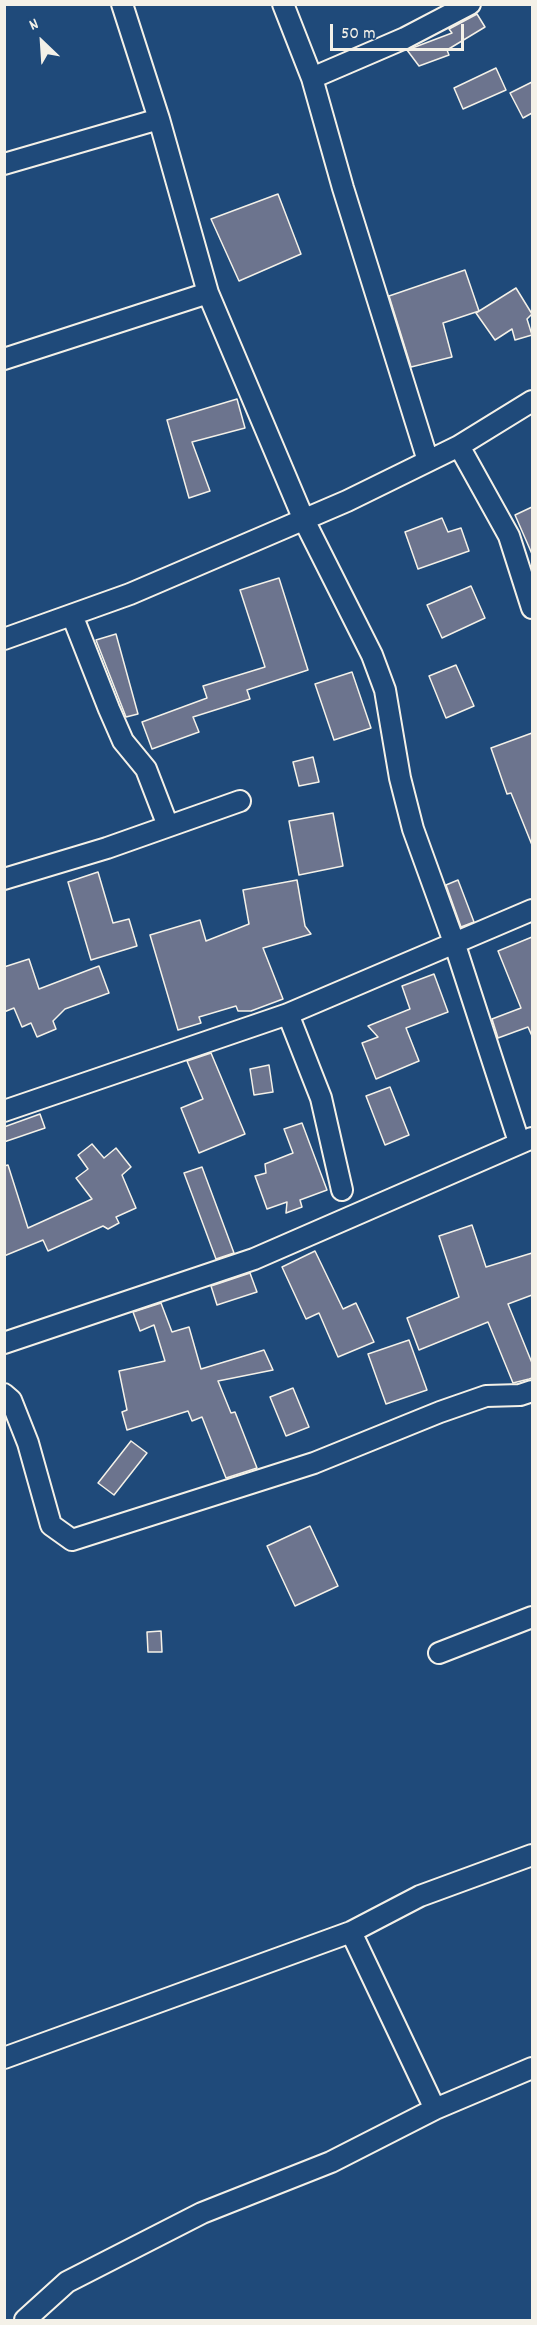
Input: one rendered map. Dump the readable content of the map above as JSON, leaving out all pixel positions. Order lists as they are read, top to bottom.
{
  "scale_bar": "50 m",
  "north": "top left"
}
